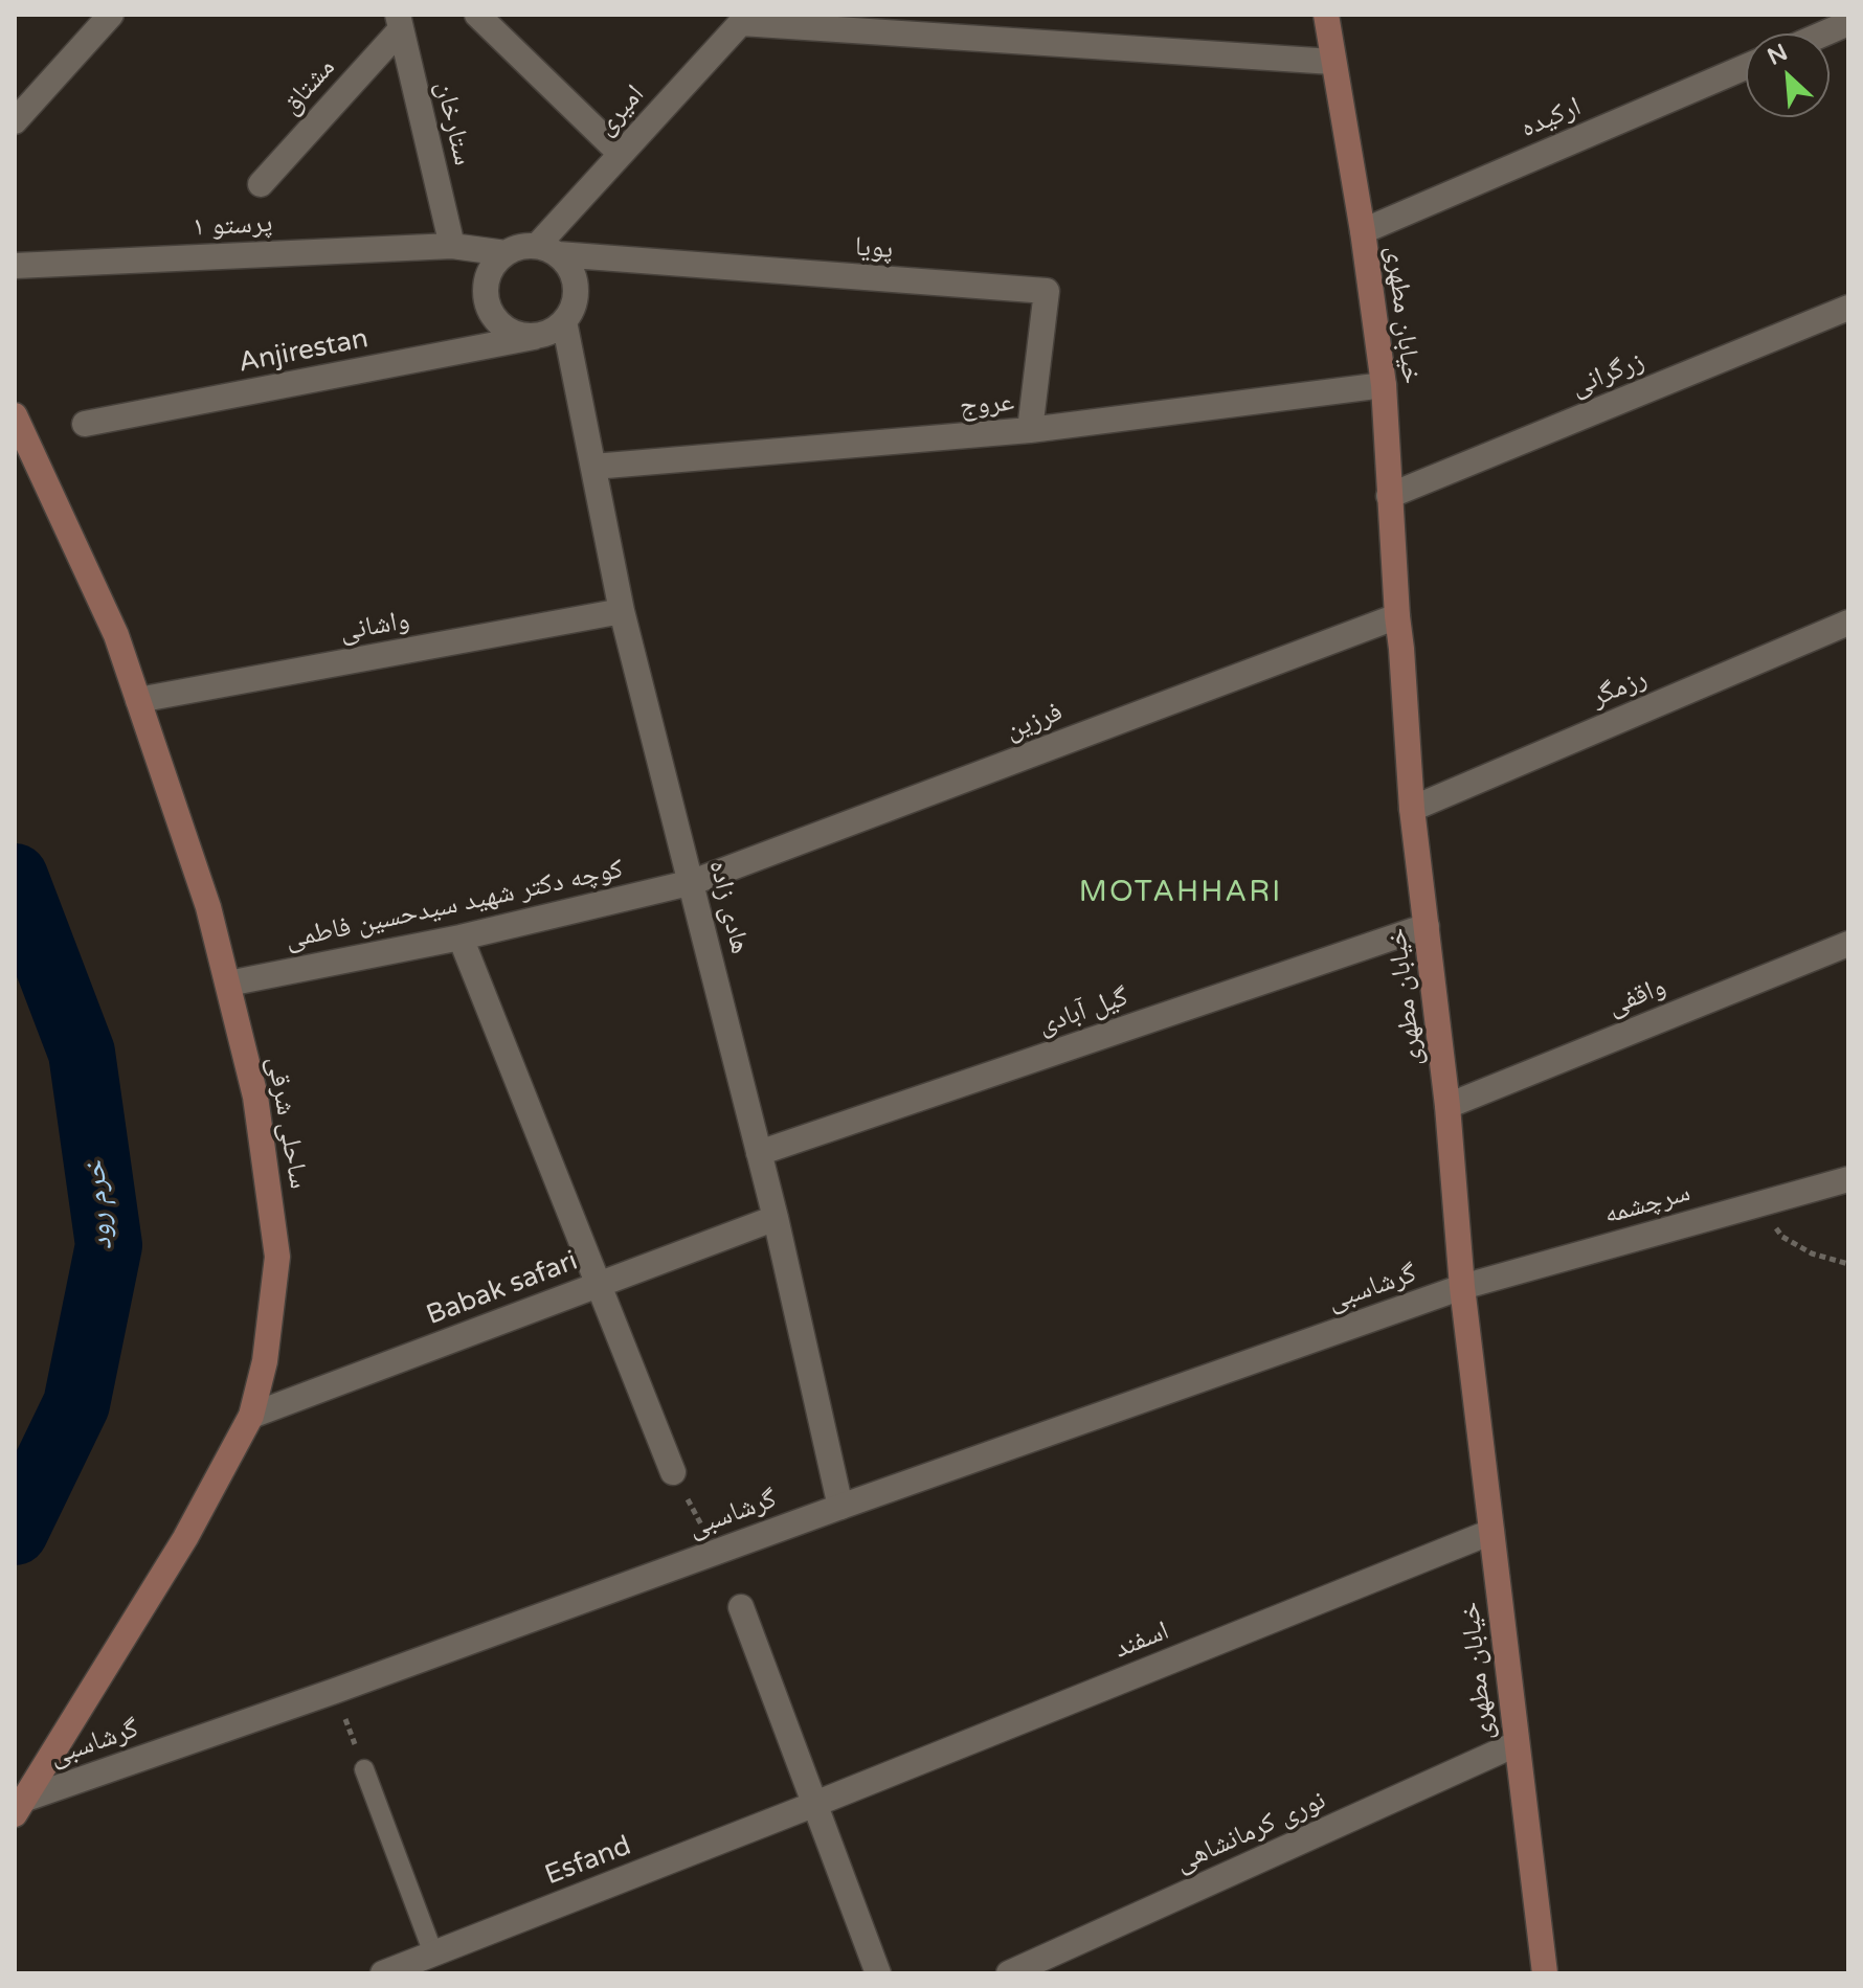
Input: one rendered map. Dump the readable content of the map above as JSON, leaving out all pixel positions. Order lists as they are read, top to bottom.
{
  "streets": {
    "main road": ["خیابان مطهری", "ساحلی شرقی"],
    "street": [
      "مشتاق",
      "امیری",
      "ارکیده",
      "ستارخان",
      "پرستو ۱",
      "پویا",
      "Anjirestan",
      "زرگرانی",
      "عروج",
      "واشانی",
      "رزمگر",
      "فرزین",
      "کوچه دکتر شهید سیدحسین فاطمی",
      "هادی زاده",
      "واقفی",
      "گیل آبادی",
      "سرچشمه",
      "گرشاسبی",
      "Babak safari",
      "اسفند",
      "نوری کرمانشاهی",
      "Esfand"
    ]
  },
  "crossings": [
    ["مشتاق", "ستارخان"],
    ["امیری", "پرستو ۱"],
    ["امیری", "پویا"],
    ["امیری", "Anjirestan"],
    ["امیری", "هادی زاده"],
    ["ارکیده", "خیابان مطهری"],
    ["ستارخان", "پرستو ۱"],
    ["پرستو ۱", "پویا"],
    ["پرستو ۱", "Anjirestan"],
    ["پرستو ۱", "هادی زاده"],
    ["پویا", "Anjirestan"],
    ["پویا", "عروج"],
    ["پویا", "هادی زاده"],
    ["خیابان مطهری", "زرگرانی"],
    ["خیابان مطهری", "عروج"],
    ["خیابان مطهری", "رزمگر"],
    ["خیابان مطهری", "فرزین"],
    ["خیابان مطهری", "واقفی"],
    ["خیابان مطهری", "گیل آبادی"],
    ["خیابان مطهری", "سرچشمه"],
    ["خیابان مطهری", "گرشاسبی"],
    ["خیابان مطهری", "اسفند"],
    ["خیابان مطهری", "نوری کرمانشاهی"],
    ["Anjirestan", "هادی زاده"],
    ["عروج", "هادی زاده"],
    ["واشانی", "هادی زاده"],
    ["واشانی", "ساحلی شرقی"],
    ["فرزین", "کوچه دکتر شهید سیدحسین فاطمی"],
    ["فرزین", "هادی زاده"],
    ["کوچه دکتر شهید سیدحسین فاطمی", "هادی زاده"],
    ["کوچه دکتر شهید سیدحسین فاطمی", "ساحلی شرقی"],
    ["هادی زاده", "گیل آبادی"],
    ["هادی زاده", "گرشاسبی"],
    ["هادی زاده", "Babak safari"],
    ["ساحلی شرقی", "گرشاسبی"],
    ["ساحلی شرقی", "Babak safari"],
    ["سرچشمه", "گرشاسبی"],
    ["اسفند", "Esfand"]
  ],
  "districts": ["MOTAHHARI"],
  "water": ["خرم رود"],
  "north": "top left"
}
